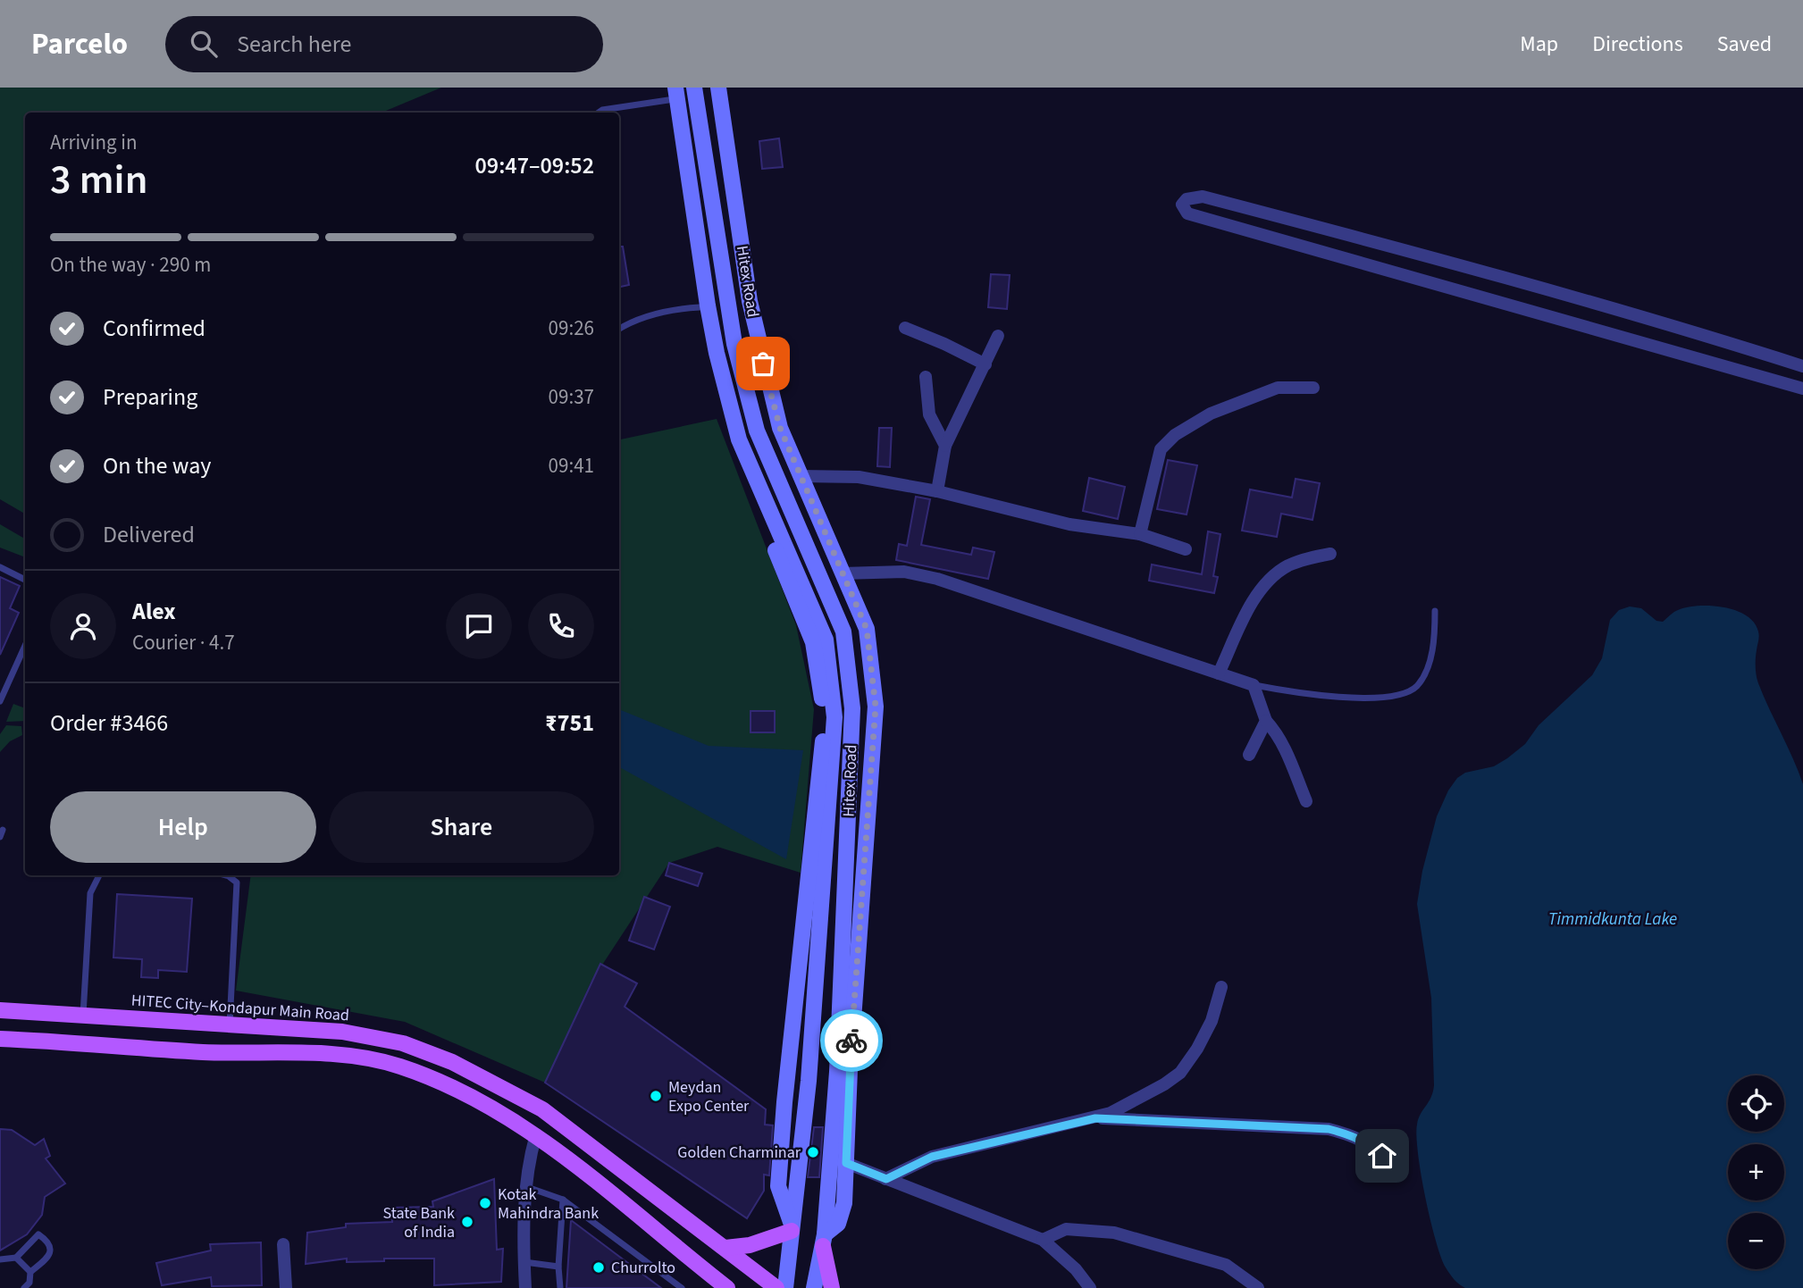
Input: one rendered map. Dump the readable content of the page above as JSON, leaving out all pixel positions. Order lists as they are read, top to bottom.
{
  "streets": {
    "main road": ["HITEC City–Kondapur Main Road"],
    "street": ["Hitex Road"]
  },
  "water": ["Timmidkunta Lake"],
  "places": [
    "Meydan Expo Center",
    "Golden Charminar",
    "Kotak Mahindra Bank",
    "State Bank of India",
    "Churrolto"
  ],
  "page": {
    "header": "Parcelo",
    "search": "Search here",
    "nav": ["Map", "Directions", "Saved"],
    "heading": ["3 min", "Arriving in", "09:47–09:52"],
    "panel": [
      "Alex",
      "Courier · 4.7",
      "Order #3466",
      "₹751"
    ],
    "bar": "On the way · 290 m",
    "list": [
      ["Confirmed", "09:26"],
      ["Preparing", "09:37"],
      ["On the way", "09:41"],
      "Delivered"
    ],
    "buttons": ["Help", "Share"],
    "map_buttons": ["+", "−"]
  }
}
